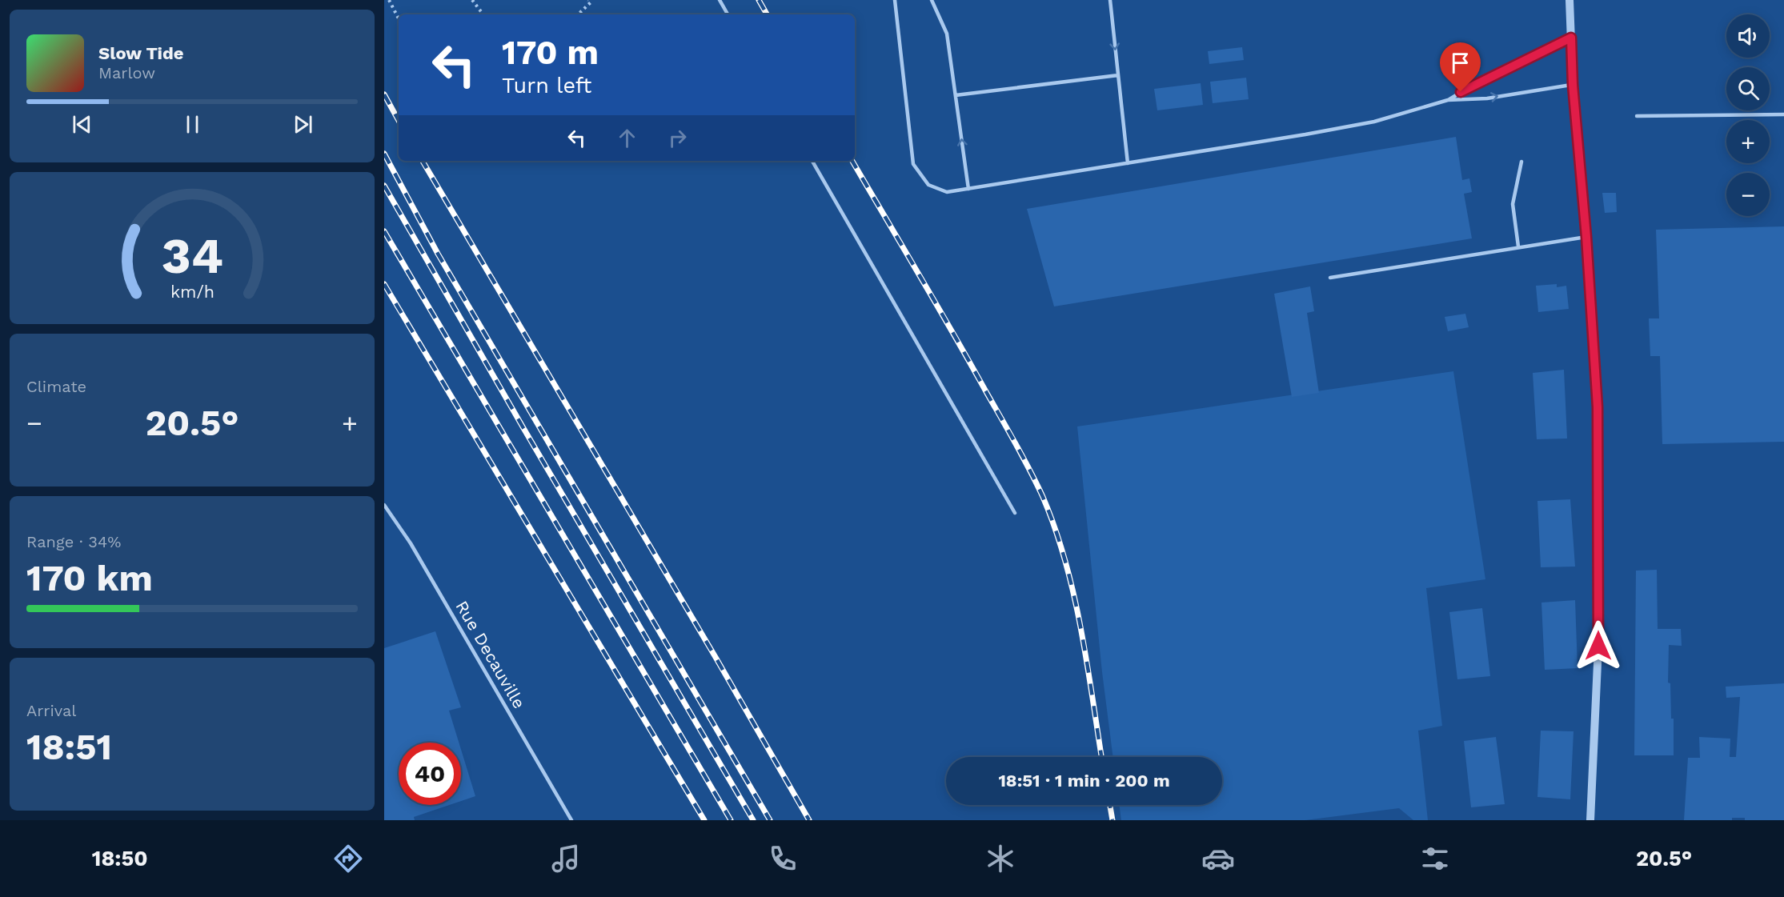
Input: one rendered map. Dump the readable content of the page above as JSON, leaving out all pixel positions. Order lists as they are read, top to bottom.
{
  "streets": {
    "lane": ["Rue Decauville"]
  },
  "page": {
    "map_buttons": ["+", "−"],
    "turn": ["170 m", "Turn left"],
    "song": ["Slow Tide", "Marlow"],
    "tile": [
      "Climate",
      ["Range · 34%", "170 km"],
      ["Arrival", "18:51"]
    ],
    "heat": ["−", "20.5°", "+"],
    "limit": "40",
    "trip": "18:51 · 1 min · 200 m",
    "tabs": ["18:50", "20.5°"],
    "gauge": ["34", "km/h"]
  }
}
